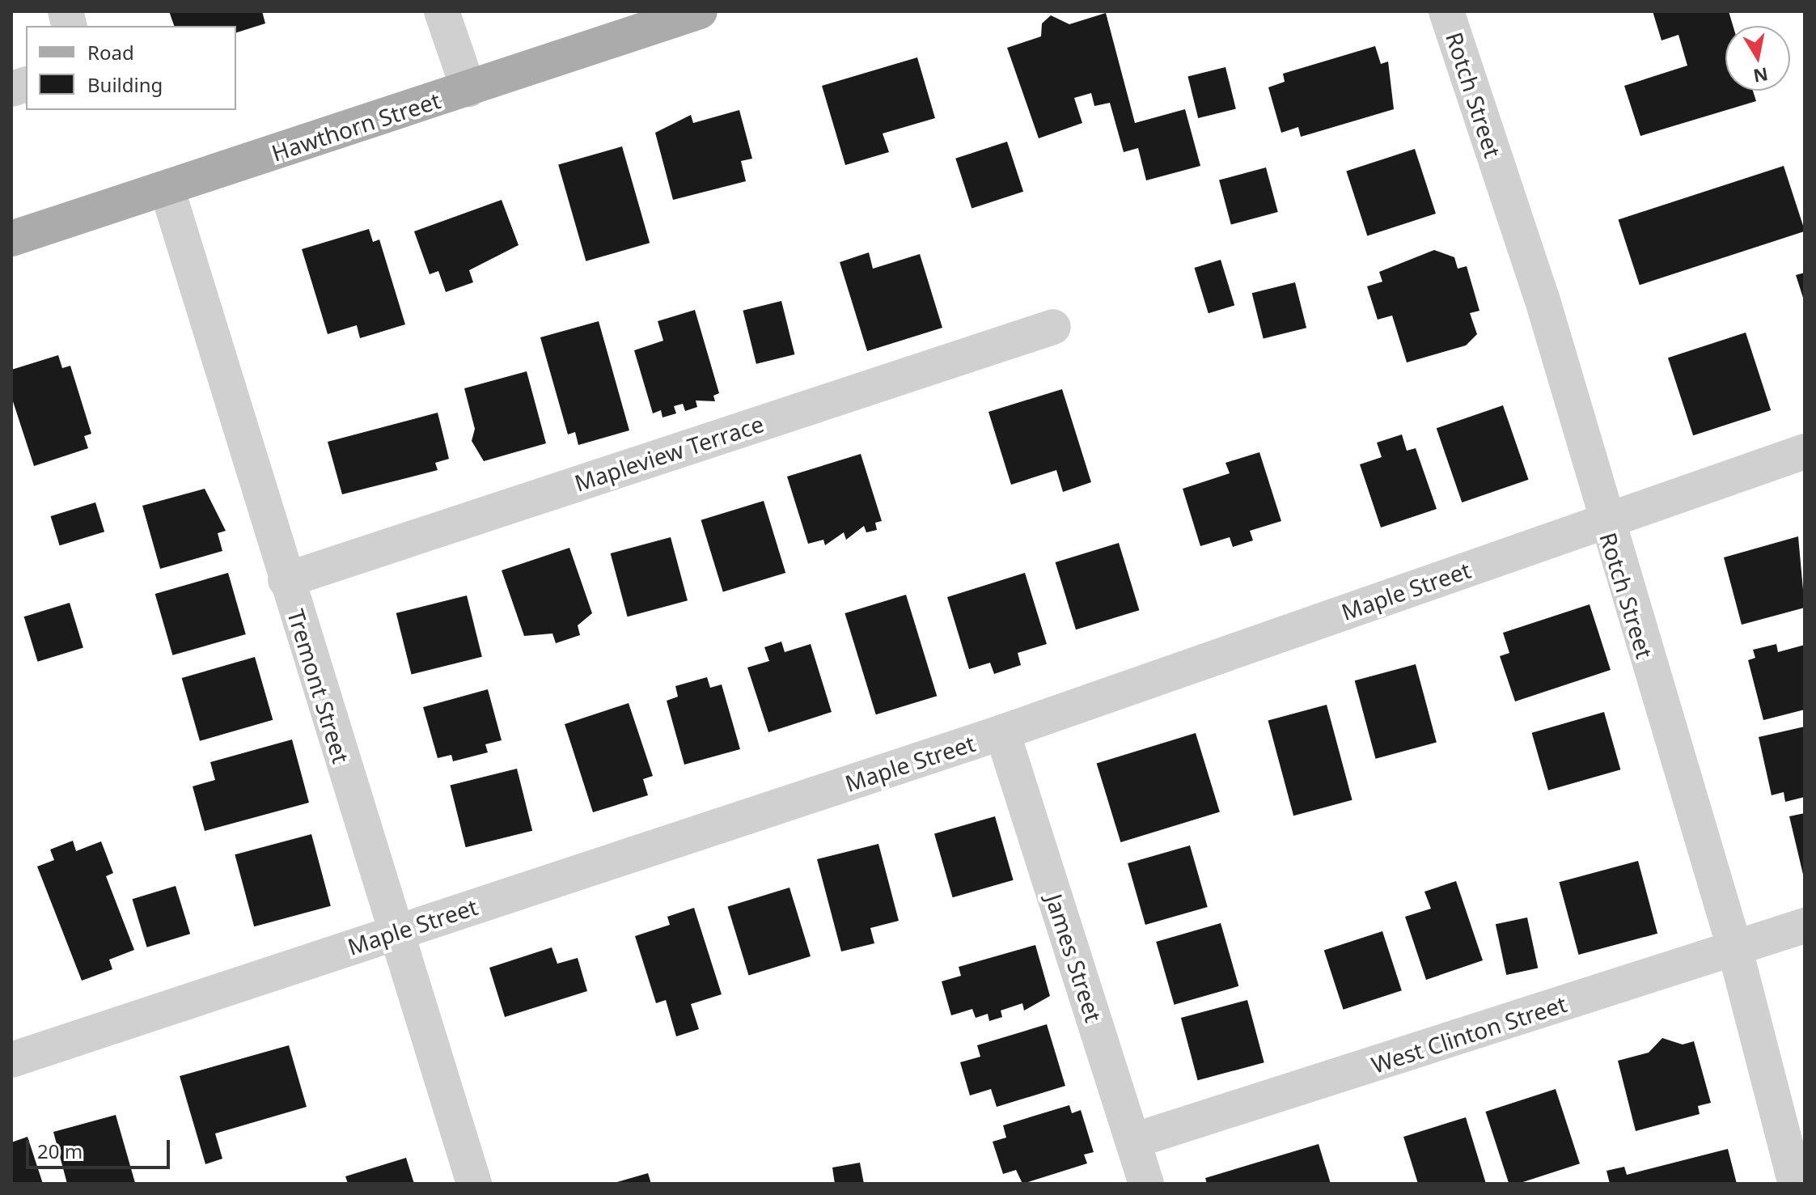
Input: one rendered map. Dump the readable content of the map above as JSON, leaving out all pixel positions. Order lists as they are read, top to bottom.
{
  "streets": {
    "main road": ["Hawthorn Street"],
    "street": [
      "Rotch Street",
      "Mapleview Terrace",
      "Maple Street",
      "Tremont Street",
      "James Street",
      "West Clinton Street"
    ]
  },
  "crossings": [
    ["Rotch Street", "Maple Street"],
    ["Rotch Street", "West Clinton Street"],
    ["Hawthorn Street", "Tremont Street"],
    ["Mapleview Terrace", "Tremont Street"],
    ["Maple Street", "Tremont Street"],
    ["Maple Street", "James Street"],
    ["James Street", "West Clinton Street"]
  ],
  "legend": ["Road", "Building"],
  "scale_bar": "20 m",
  "north": "bottom"
}
